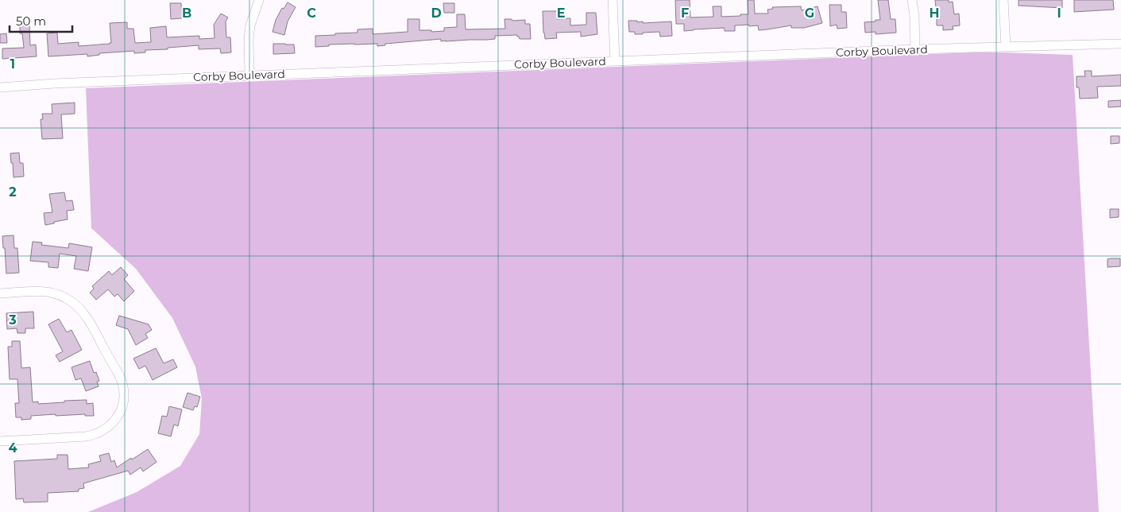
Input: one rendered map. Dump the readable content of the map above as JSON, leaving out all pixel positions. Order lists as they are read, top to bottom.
{
  "streets": {
    "street": ["Corby Boulevard"]
  },
  "scale_bar": "50 m",
  "grid": {
    "columns": [
      "B",
      "C",
      "D",
      "E",
      "F",
      "G",
      "H",
      "I"
    ],
    "rows": [
      "1",
      "2",
      "3",
      "4"
    ]
  }
}
